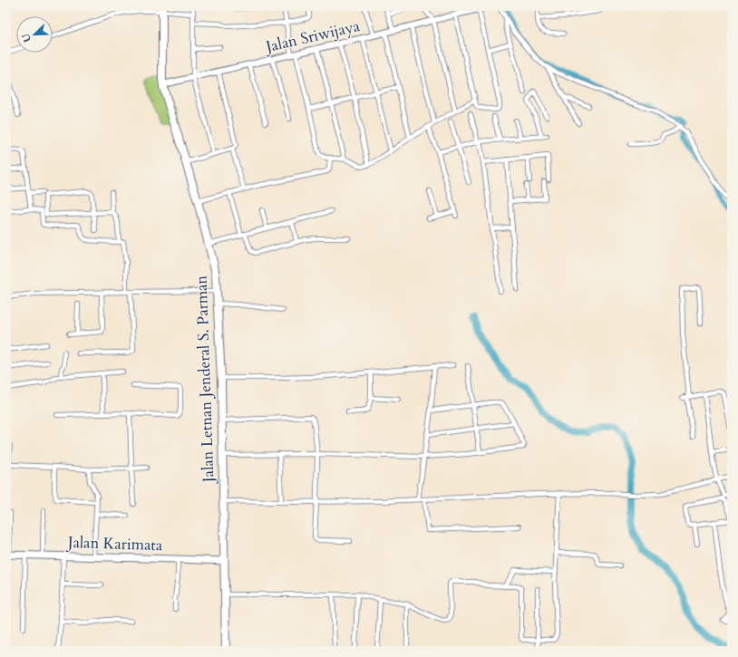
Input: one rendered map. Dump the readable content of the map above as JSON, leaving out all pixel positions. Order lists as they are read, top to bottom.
{
  "streets": {
    "highway": ["Jalan Letnan Jenderal S. Parman"],
    "main road": ["Jalan Karimata"],
    "street": ["Jalan Sriwijaya"]
  },
  "crossings": [
    ["Jalan Sriwijaya", "Jalan Letnan Jenderal S. Parman"],
    ["Jalan Letnan Jenderal S. Parman", "Jalan Karimata"]
  ],
  "north": "bottom left"
}
